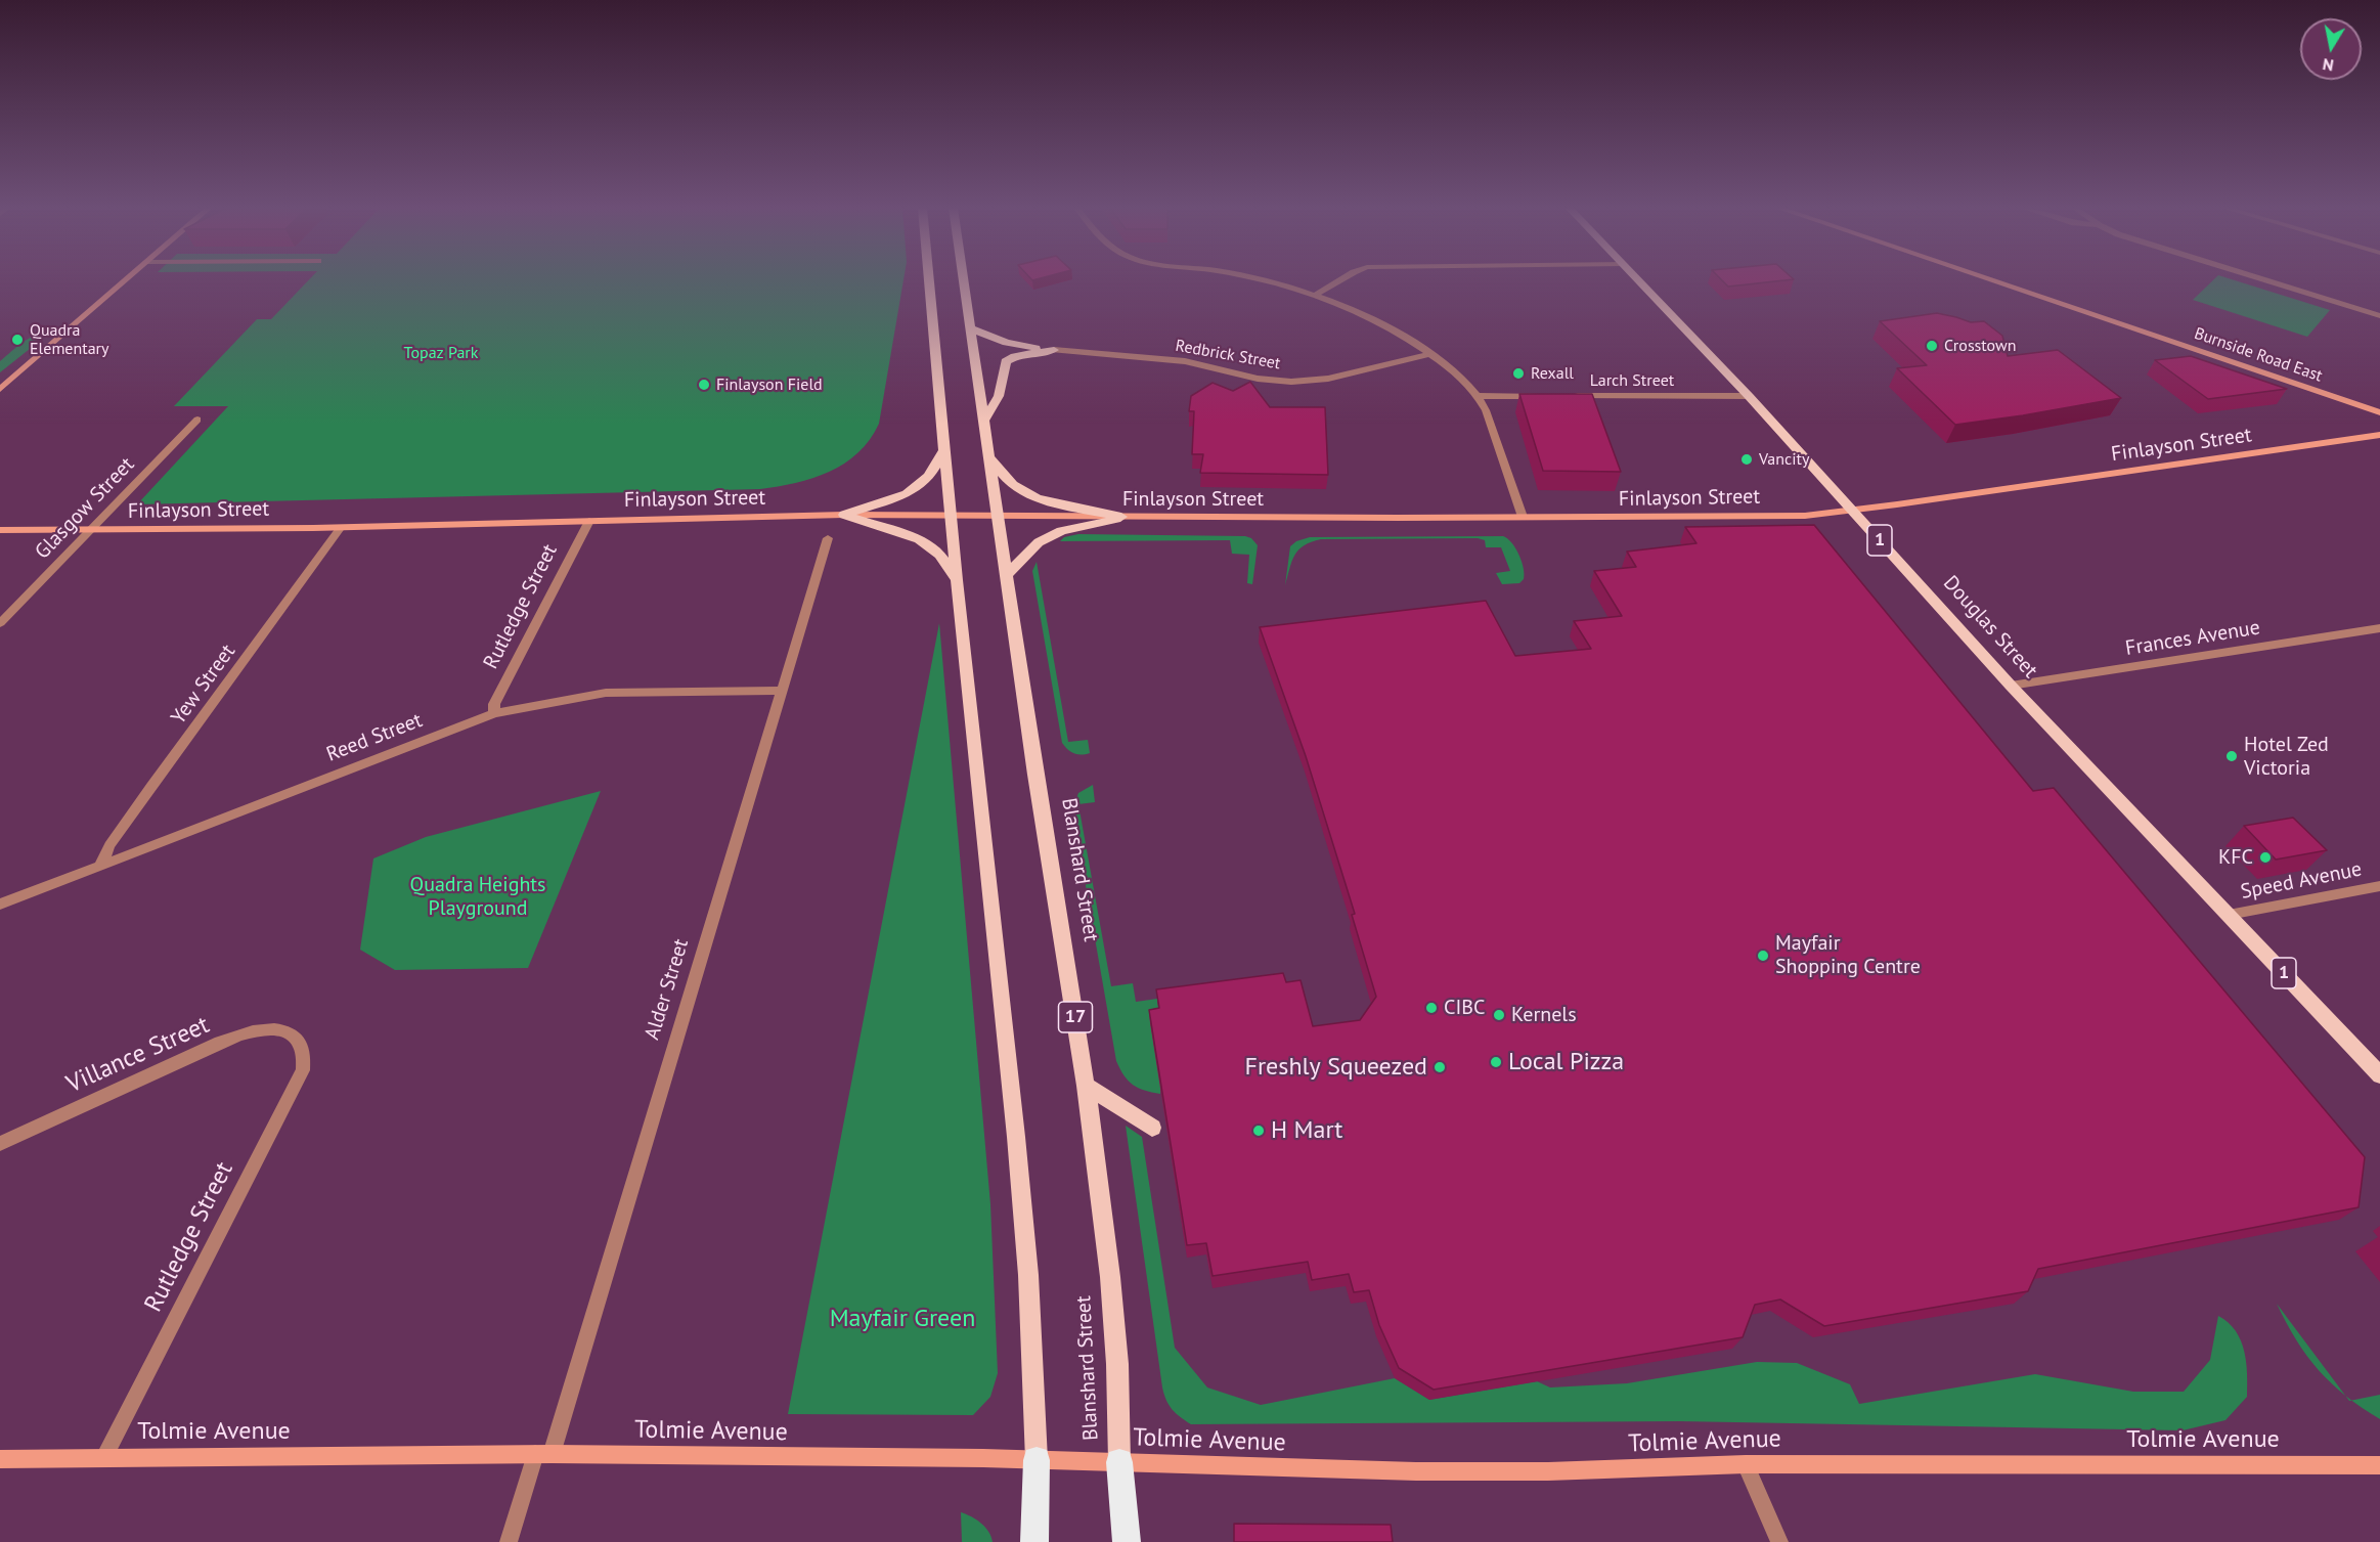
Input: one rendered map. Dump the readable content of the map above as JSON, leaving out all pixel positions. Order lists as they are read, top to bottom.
{
  "streets": {
    "highway": ["Blanshard Street", "17"],
    "main road": [
      "Burnside Road East",
      "Finlayson Street",
      "1",
      "Douglas Street",
      "Tolmie Avenue"
    ],
    "street": [
      "Redbrick Street",
      "Larch Street",
      "Glasgow Street",
      "Rutledge Street",
      "Frances Avenue",
      "Yew Street",
      "Reed Street",
      "Speed Avenue",
      "Alder Street",
      "Villance Street"
    ]
  },
  "crossings": [
    ["Larch Street", "Douglas Street"],
    ["Finlayson Street", "Glasgow Street"],
    ["Finlayson Street", "Rutledge Street"],
    ["Finlayson Street", "Douglas Street"],
    ["Finlayson Street", "Yew Street"],
    ["Finlayson Street", "Blanshard Street"],
    ["Rutledge Street", "Reed Street"],
    ["Rutledge Street", "Villance Street"],
    ["Rutledge Street", "Tolmie Avenue"],
    ["Douglas Street", "Frances Avenue"],
    ["Douglas Street", "Speed Avenue"],
    ["Yew Street", "Reed Street"],
    ["Reed Street", "Alder Street"],
    ["Blanshard Street", "Tolmie Avenue"],
    ["Alder Street", "Tolmie Avenue"]
  ],
  "parks": ["Topaz Park", "Quadra Heights Playground", "Mayfair Green"],
  "places": [
    "Quadra Elementary",
    "Crosstown",
    "Rexall",
    "Finlayson Field",
    "Vancity",
    "Hotel Zed Victoria",
    "KFC",
    "Mayfair Shopping Centre",
    "CIBC",
    "Kernels",
    "Local Pizza",
    "Freshly Squeezed",
    "H Mart"
  ],
  "north": "bottom"
}
